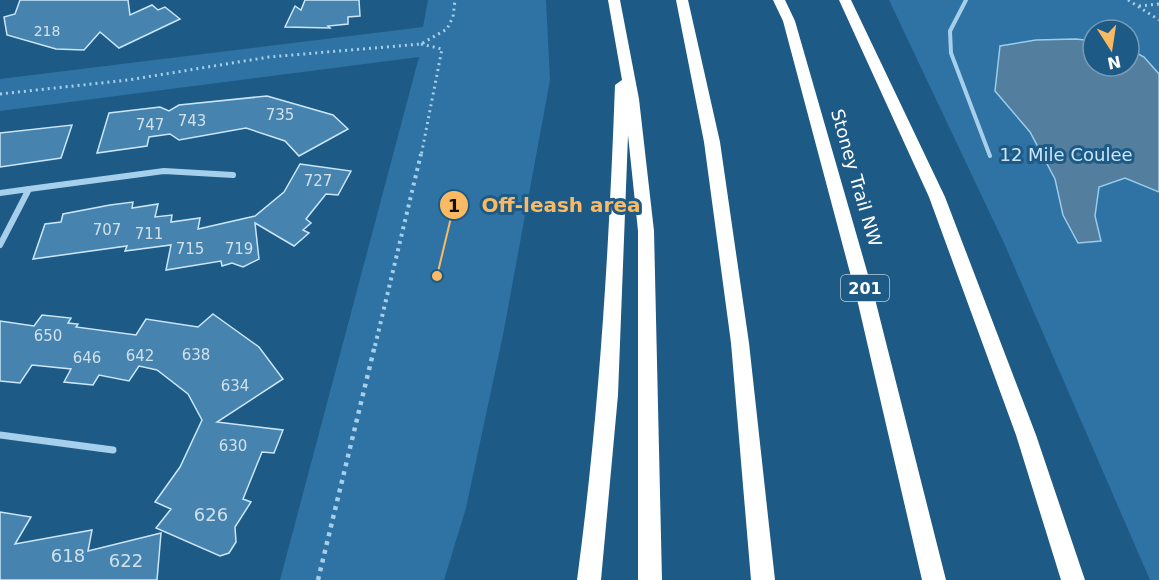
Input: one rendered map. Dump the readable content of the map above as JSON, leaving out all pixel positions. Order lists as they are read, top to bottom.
{
  "streets": {
    "highway": ["Stoney Trail NW", "201"]
  },
  "parks": ["12 Mile Coulee"],
  "places": ["Off-leash area"],
  "house_numbers": [
    "218",
    "735",
    "743",
    "747",
    "727",
    "707",
    "711",
    "715",
    "719",
    "650",
    "638",
    "642",
    "646",
    "634",
    "630",
    "626",
    "618",
    "622"
  ],
  "north": "bottom"
}
